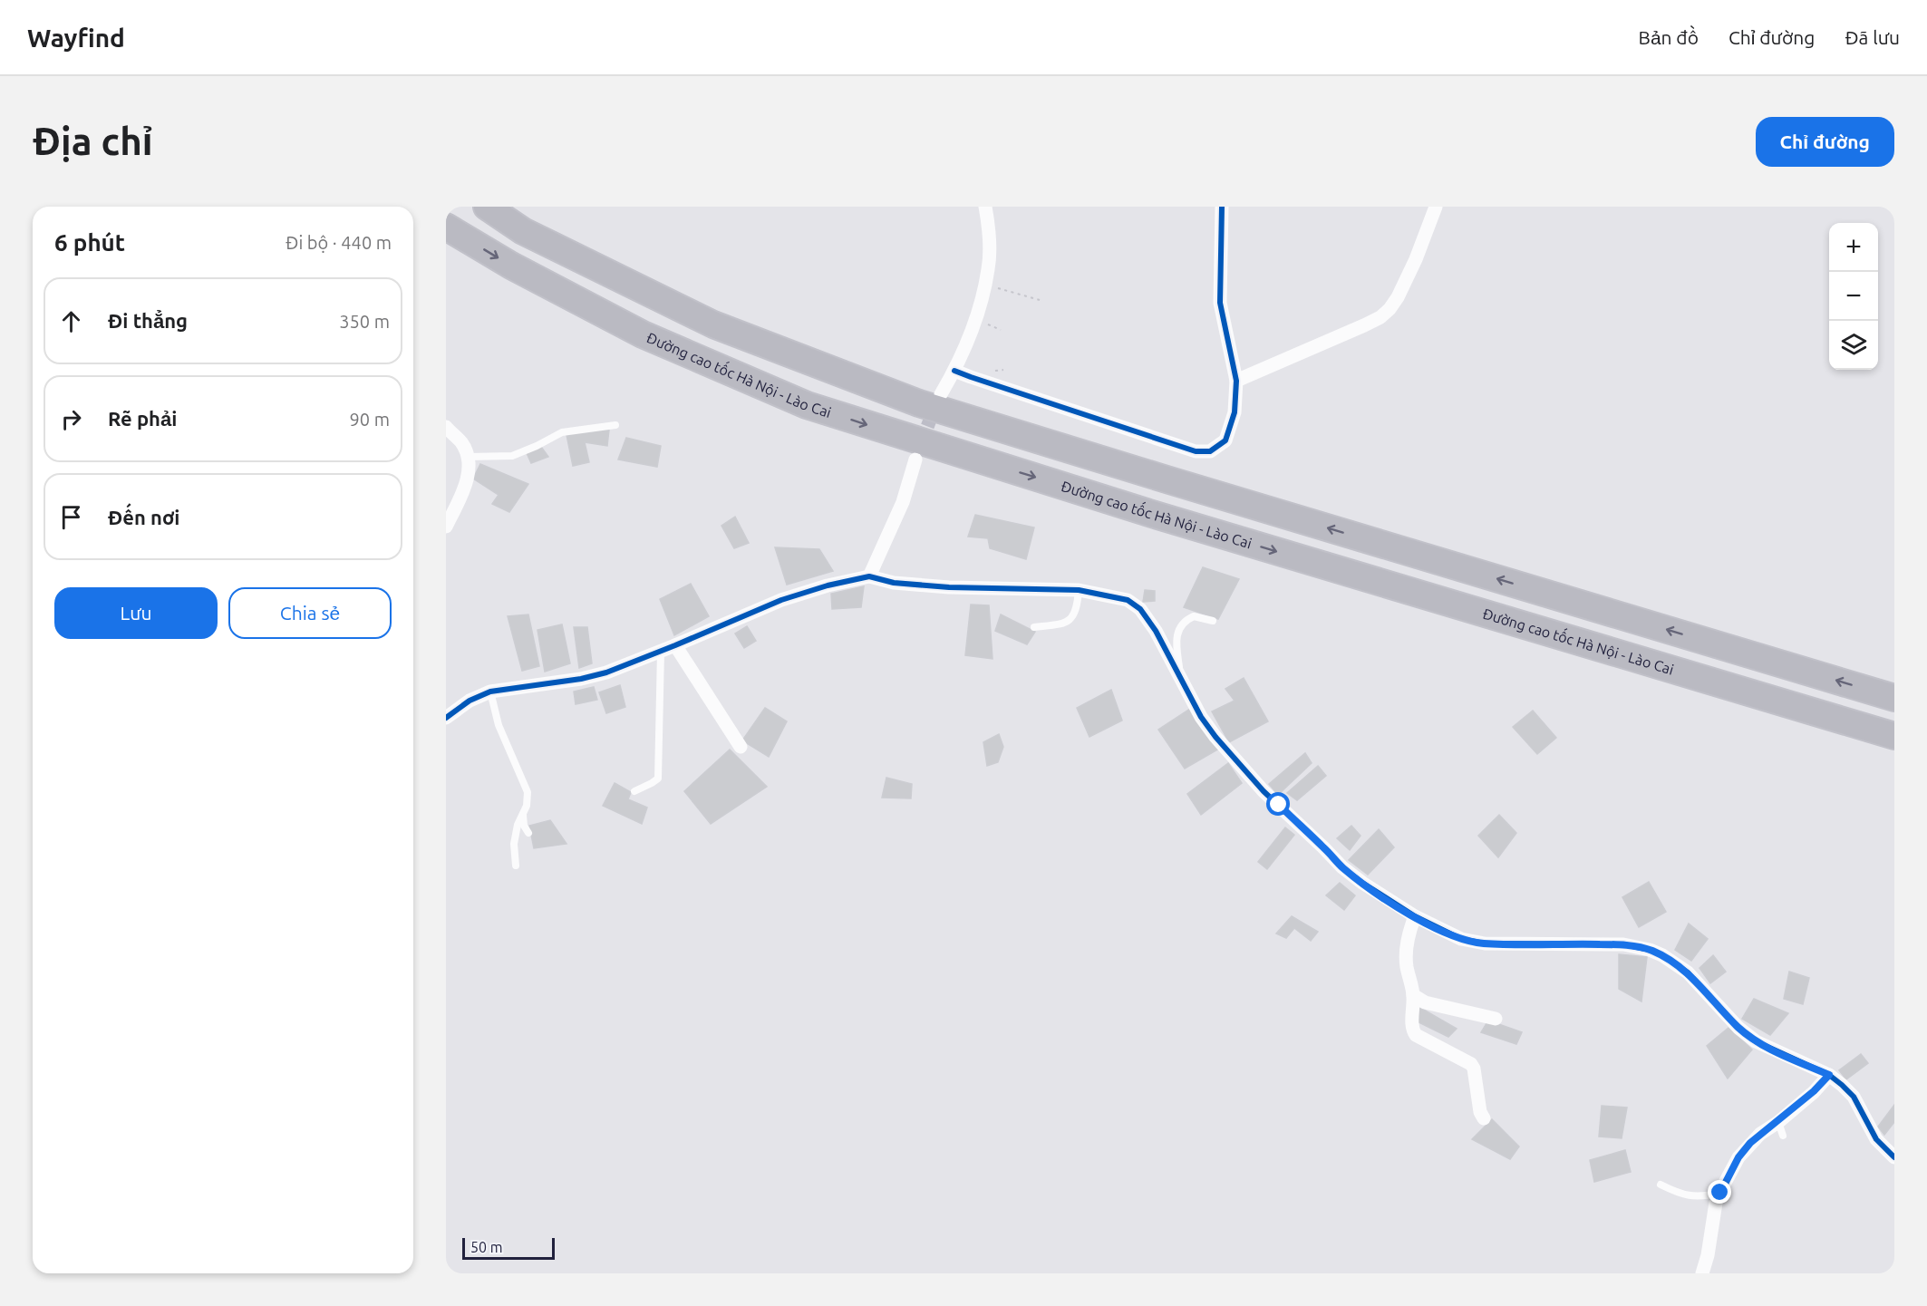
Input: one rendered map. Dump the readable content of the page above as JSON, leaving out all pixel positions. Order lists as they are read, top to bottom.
{
  "streets": {
    "highway": ["Đường cao tốc Hà Nội - Lào Cai"]
  },
  "scale_bar": "50 m",
  "page": {
    "header": "Wayfind",
    "nav": ["Bản đồ", "Chỉ đường", "Đã lưu"],
    "buttons": [
      "Chỉ đường",
      ["Lưu", "Chia sẻ"]
    ],
    "title": "Địa chỉ",
    "heading": ["6 phút", "Đi bộ · 440 m"],
    "map_buttons": ["+", "−"],
    "list": [
      ["Đi thẳng", "350 m"],
      ["Rẽ phải", "90 m"],
      "Đến nơi"
    ],
    "scale": "50 m"
  }
}
